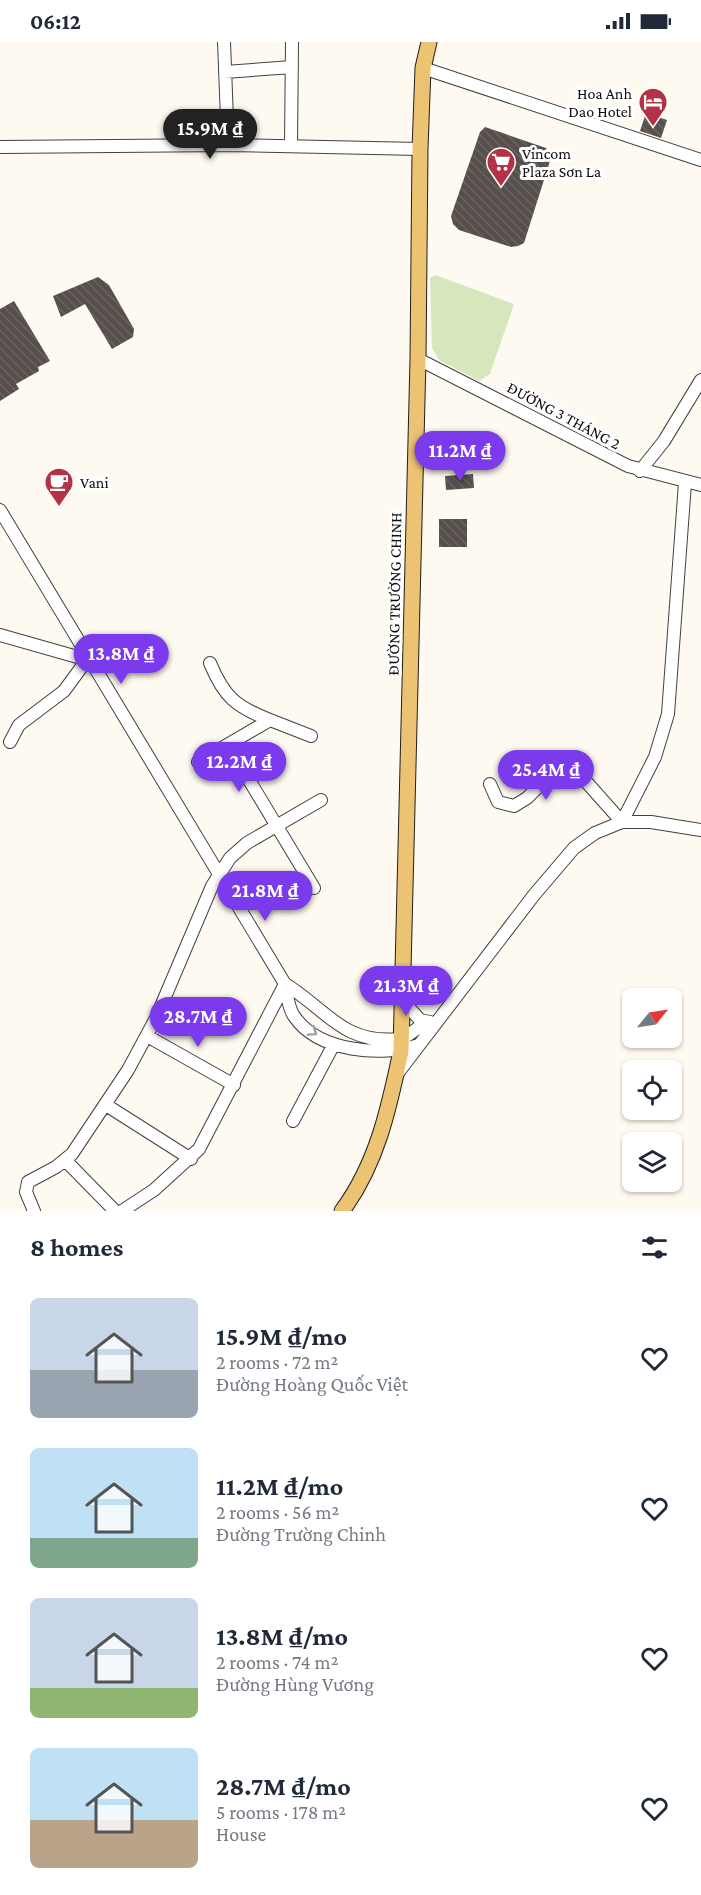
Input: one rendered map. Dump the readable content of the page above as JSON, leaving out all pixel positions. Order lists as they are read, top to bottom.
{
  "streets": {
    "main road": ["ĐƯỜNG TRƯỜNG CHINH"],
    "street": ["ĐƯỜNG 3 THÁNG 2"]
  },
  "crossings": [
    ["ĐƯỜNG 3 THÁNG 2", "ĐƯỜNG TRƯỜNG CHINH"]
  ],
  "places": {
    "hotel": ["Hoa Anh Dao Hotel"],
    "supermarket": ["Vincom Plaza Sơn La"],
    "cafe": ["Vani"]
  },
  "north": "top right",
  "page": {
    "status": "06:12",
    "price": [
      "15.9M ₫",
      "11.2M ₫",
      "13.8M ₫",
      "12.2M ₫",
      "25.4M ₫",
      "21.8M ₫",
      "21.3M ₫",
      "28.7M ₫"
    ],
    "heading": "8 homes",
    "list": [
      {
        "name": "15.9M ₫/mo",
        "note": "2 rooms · 72 m² · Đường Hoàng Quốc Việt"
      },
      {
        "name": "11.2M ₫/mo",
        "note": "2 rooms · 56 m² · Đường Trường Chinh"
      },
      {
        "name": "13.8M ₫/mo",
        "note": "2 rooms · 74 m² · Đường Hùng Vương"
      },
      {
        "name": "28.7M ₫/mo",
        "note": "5 rooms · 178 m² · House"
      }
    ]
  }
}
